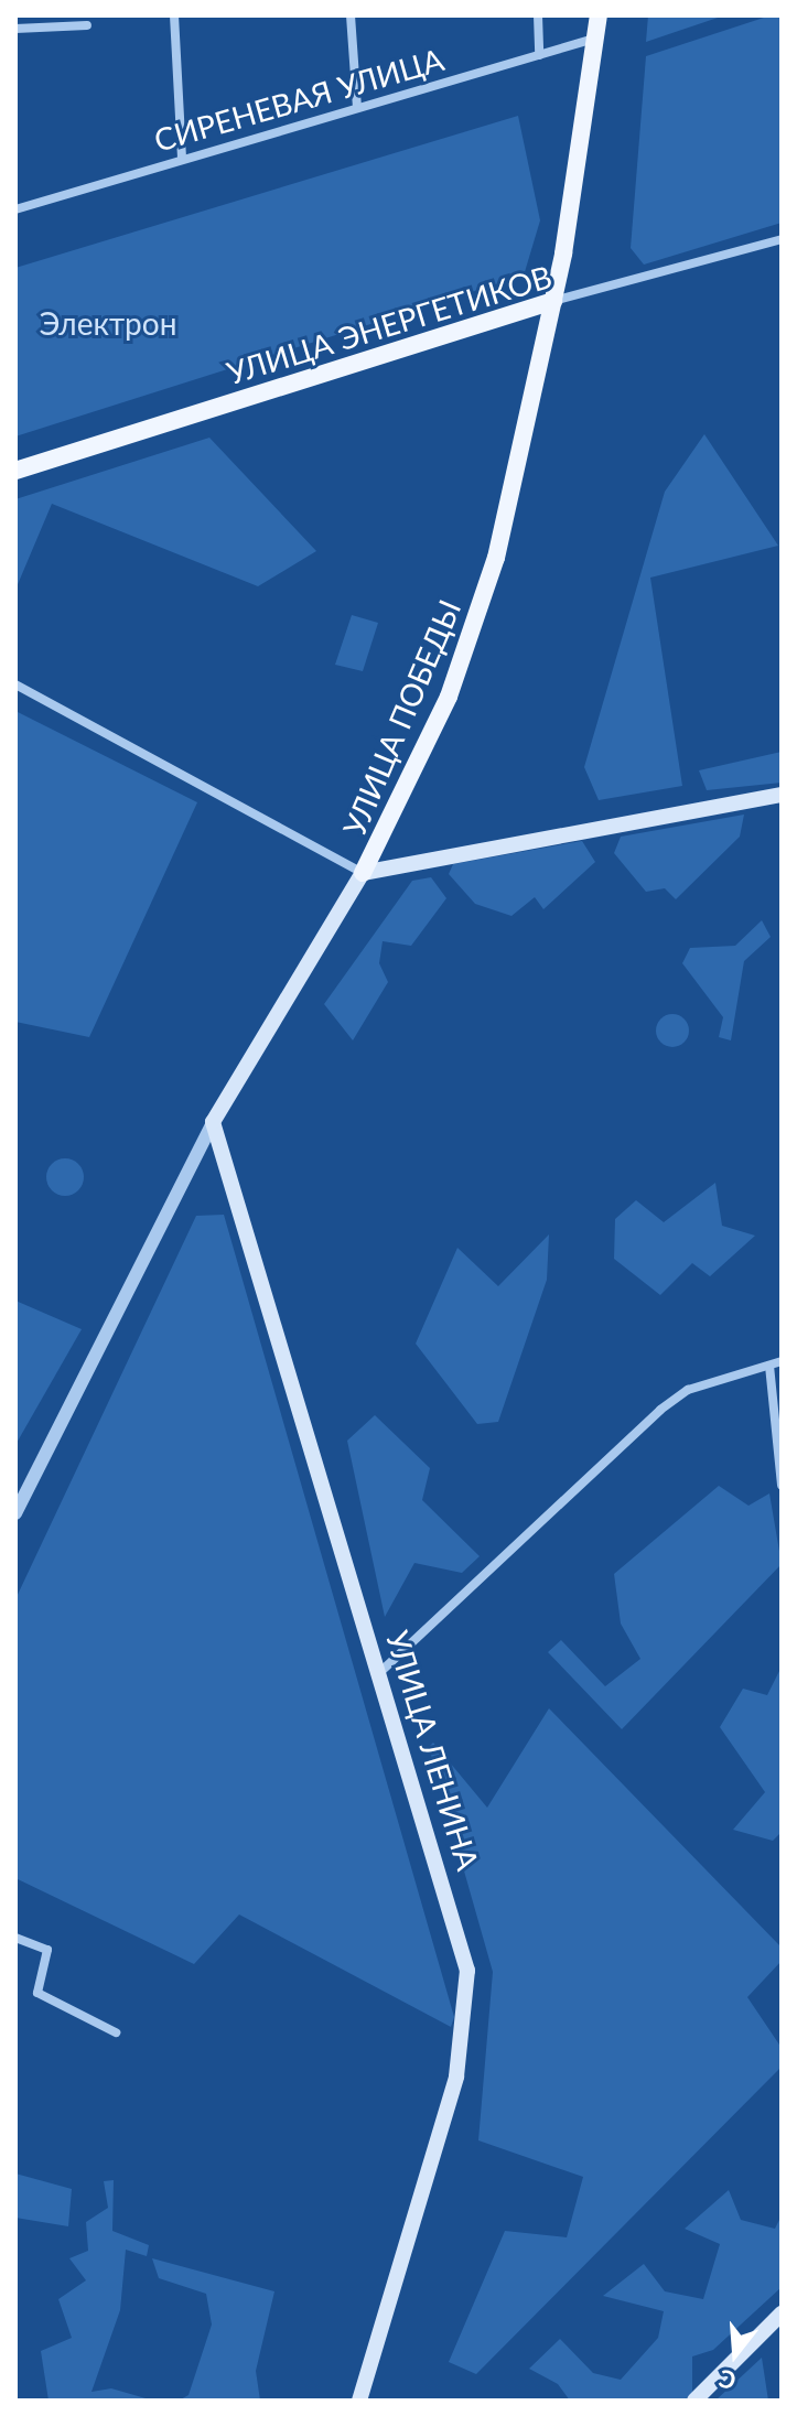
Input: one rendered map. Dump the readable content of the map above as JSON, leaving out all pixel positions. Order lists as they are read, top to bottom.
{
  "streets": {
    "main road": ["УЛИЦА ЭНЕРГЕТИКОВ", "УЛИЦА ПОБЕДЫ", "УЛИЦА ЛЕНИНА"],
    "street": ["СИРЕНЕВАЯ УЛИЦА"]
  },
  "crossings": [
    ["СИРЕНЕВАЯ УЛИЦА", "УЛИЦА ПОБЕДЫ"],
    ["УЛИЦА ЭНЕРГЕТИКОВ", "УЛИЦА ПОБЕДЫ"],
    ["УЛИЦА ПОБЕДЫ", "УЛИЦА ЛЕНИНА"]
  ],
  "parks": ["Электрон"],
  "north": "bottom"
}
